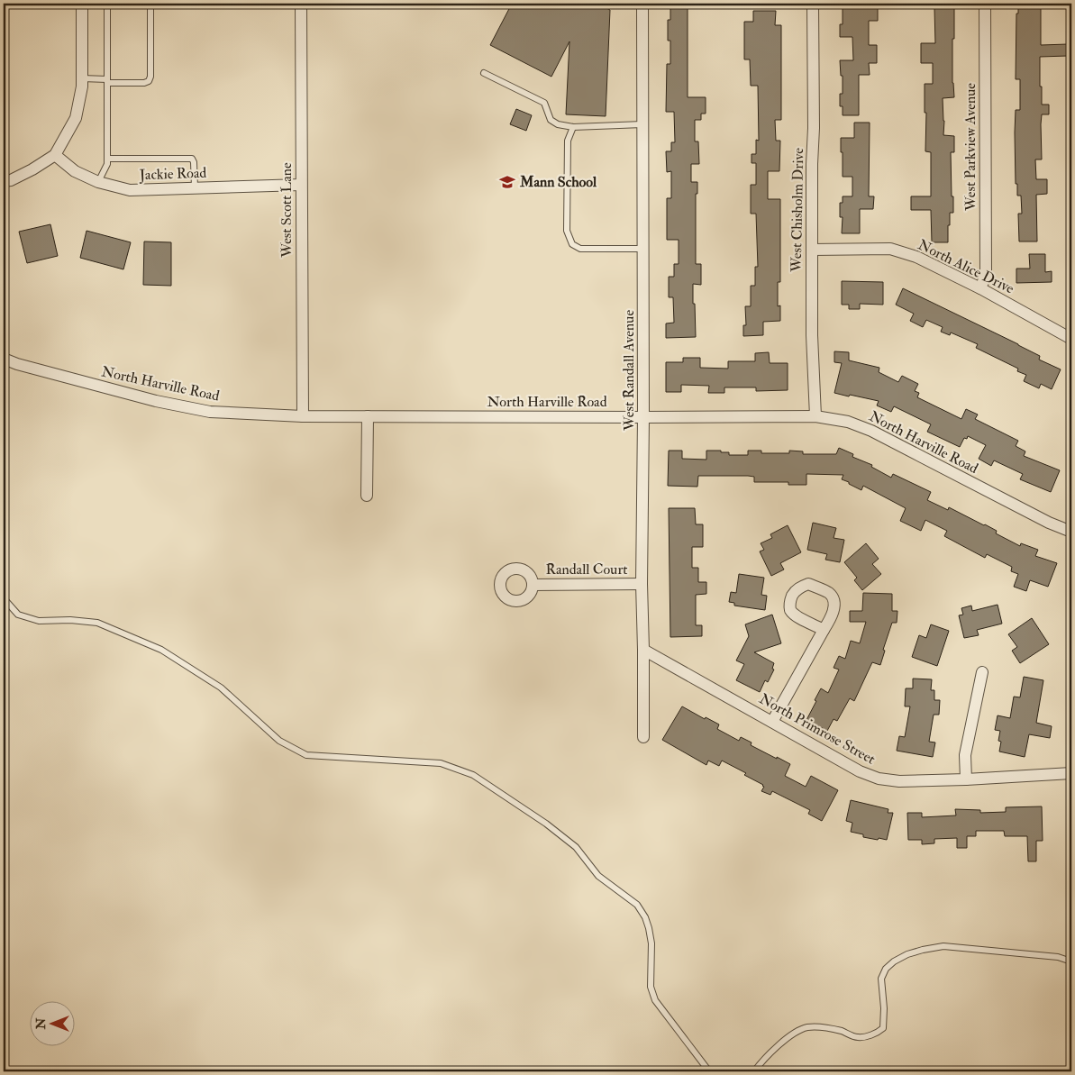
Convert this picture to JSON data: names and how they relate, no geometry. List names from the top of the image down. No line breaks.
{"streets":{"street":["West Parkview Avenue","Jackie Road","West Scott Lane","West Chisholm Drive","North Alice Drive","West Randall Avenue","North Harville Road","Randall Court","North Primrose Street"]},"crossings":[["West Parkview Avenue","North Alice Drive"],["Jackie Road","West Scott Lane"],["West Scott Lane","North Harville Road"],["West Chisholm Drive","North Alice Drive"],["West Chisholm Drive","North Harville Road"],["West Randall Avenue","North Harville Road"],["West Randall Avenue","Randall Court"],["West Randall Avenue","North Primrose Street"]],"places":{"school or university":["Mann School"]},"north":"left"}
